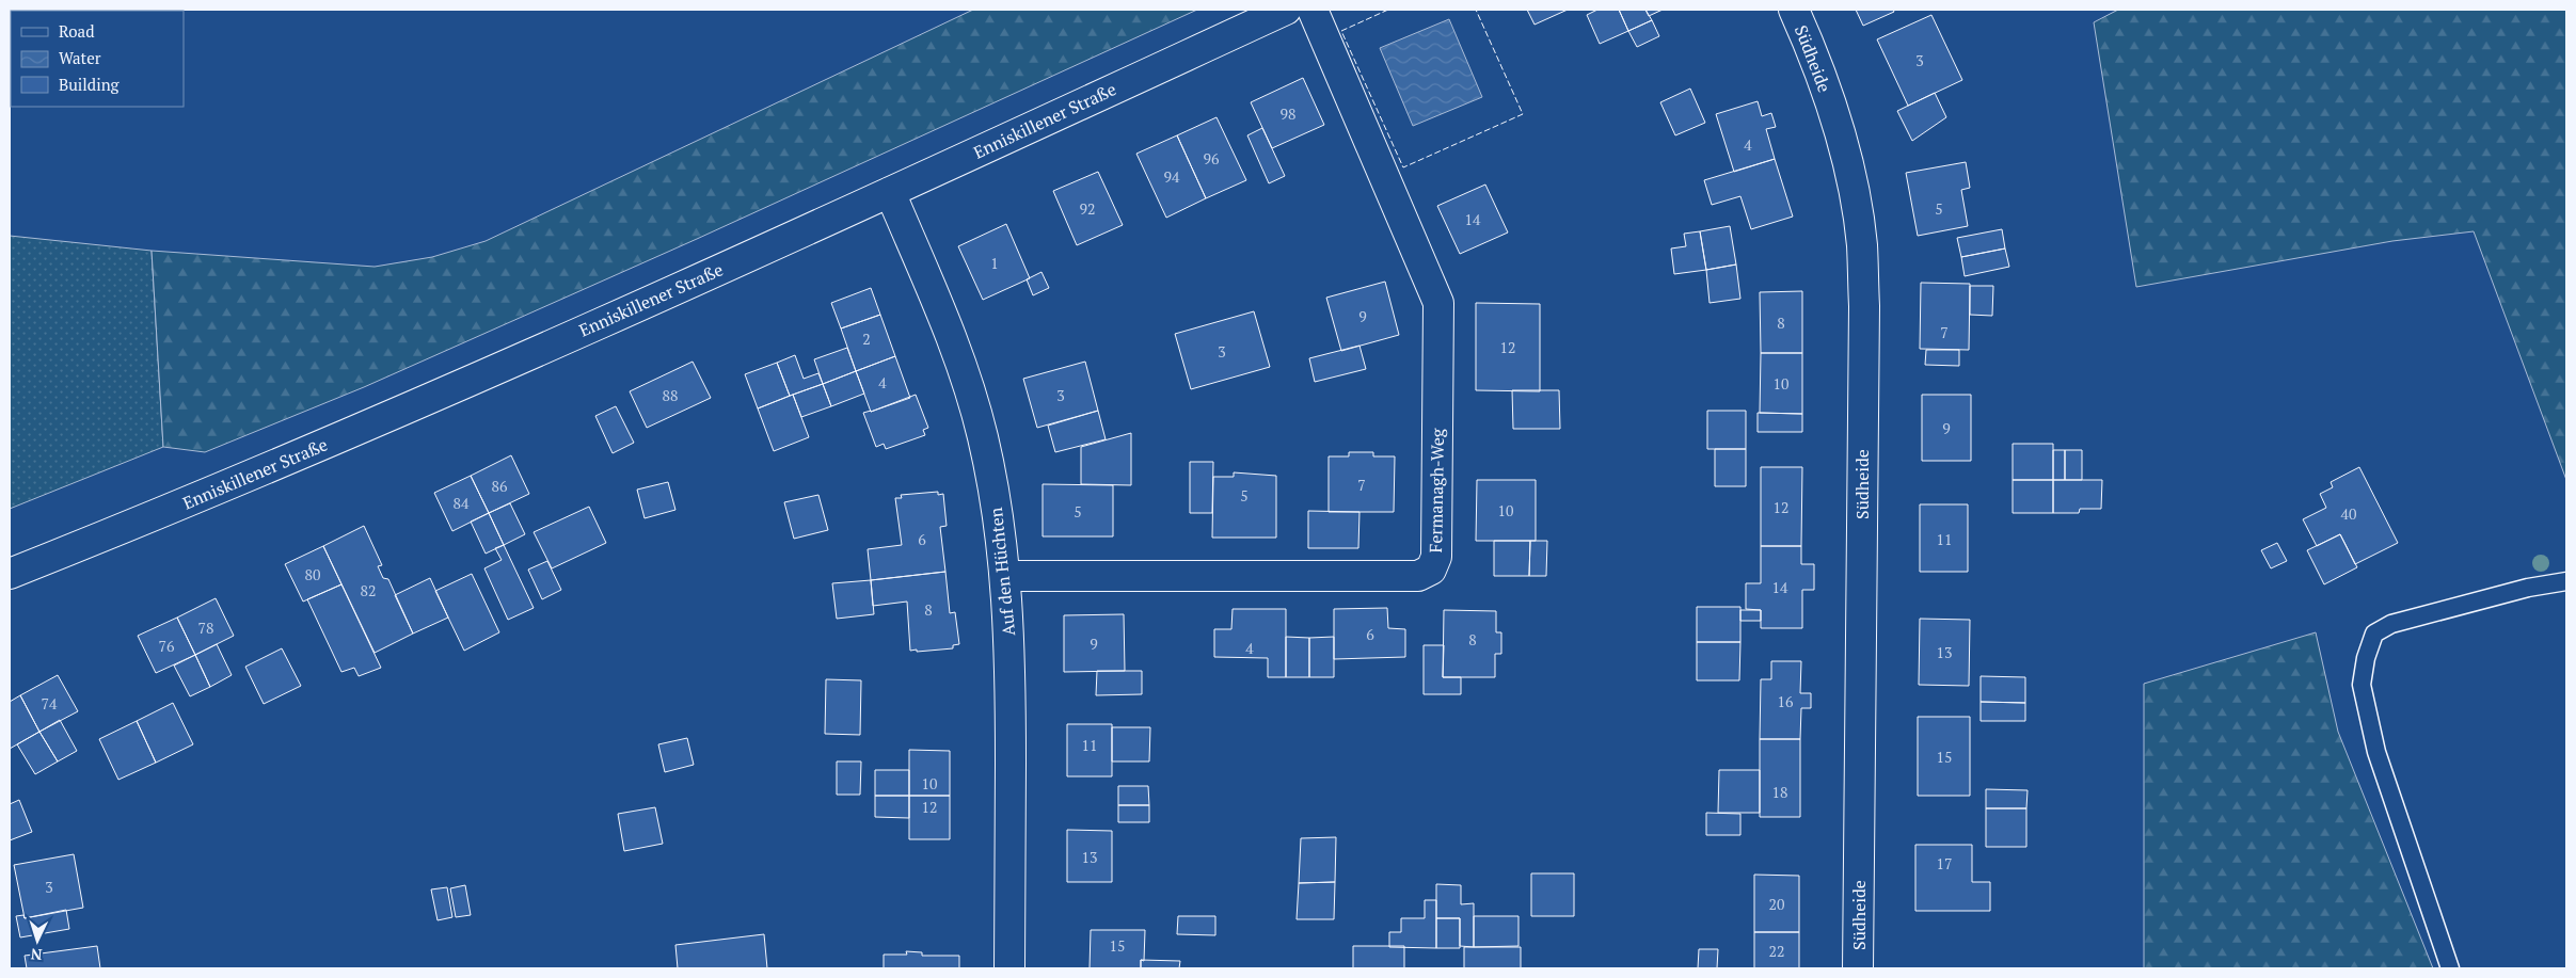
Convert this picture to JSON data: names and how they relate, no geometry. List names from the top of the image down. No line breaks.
{"streets":{"street":["Südheide","Enniskillener Straße","Fermanagh-Weg","Auf den Hüchten"]},"crossings":[["Enniskillener Straße","Auf den Hüchten"],["Fermanagh-Weg","Auf den Hüchten"]],"house_numbers":["3","98","4","96","94","92","5","14","1","9","8","7","2","12","3","4","10","88","3","9","7","86","5","84","12","10","5","40","6","11","80","14","82","8","78","6","8","9","76","4","13","16","74","11","15","10","18","12","13","17","3","20","15","22"],"legend":["Road","Water","Building"],"north":"bottom"}
